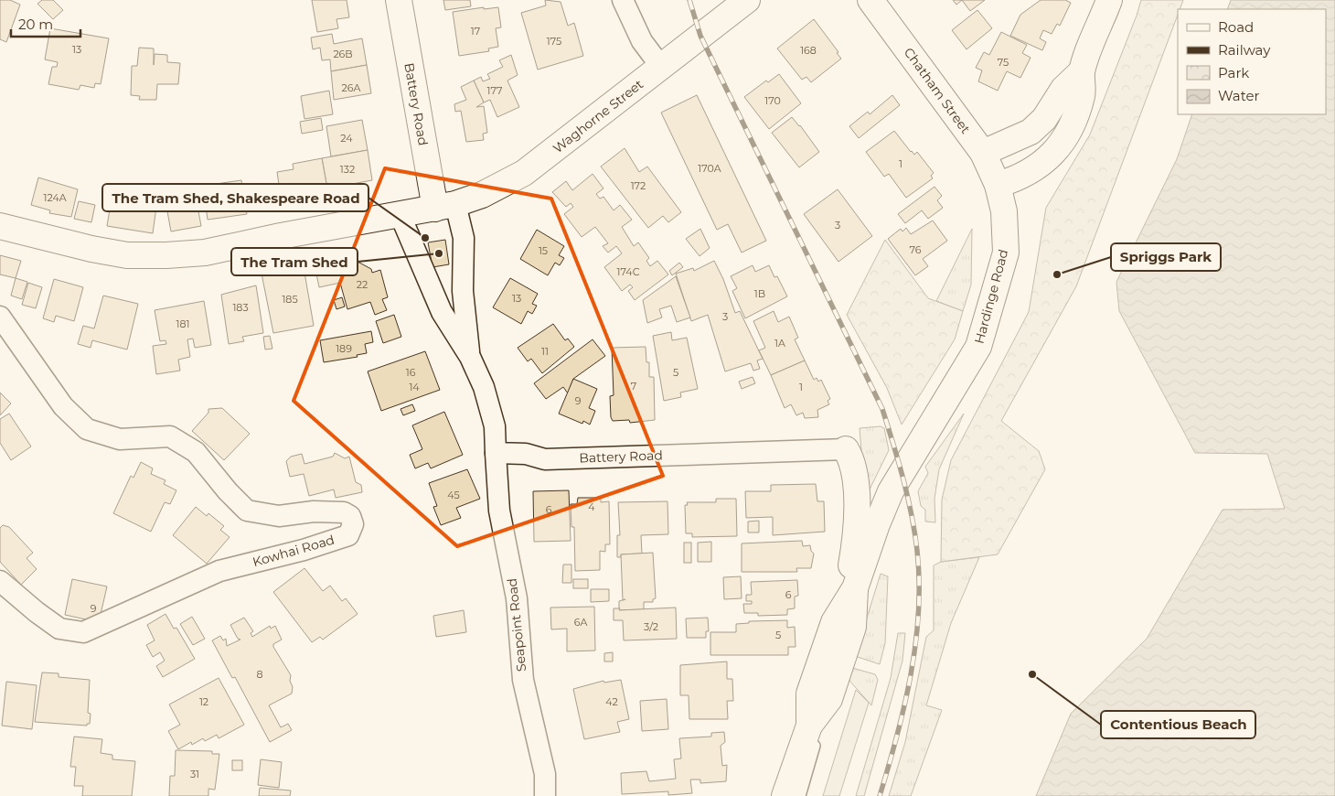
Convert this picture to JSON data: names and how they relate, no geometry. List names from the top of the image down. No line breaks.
{"streets":{"main road":["Chatham Street","Battery Road","Waghorne Street","Hardinge Road"],"street":["Kowhai Road","Seapoint Road"]},"crossings":[["Chatham Street","Hardinge Road"],["Battery Road","Waghorne Street"],["Battery Road","Seapoint Road"]],"places":["The Tram Shed, Shakespeare Road","The Tram Shed","Spriggs Park","Contentious Beach"],"house_numbers":["17","175","13","168","26B","75","26A","177","170","24","1","170A","132","172","124A","3","76","15","174C","22","1B","13","185","183","3","181","1A","189","11","16","5","7","14","1","9","45","4","6","6","9","6A","3/2","5","8","12","42","31"],"legend":["Road","Railway","Park","Water"],"scale_bar":"20 m"}
